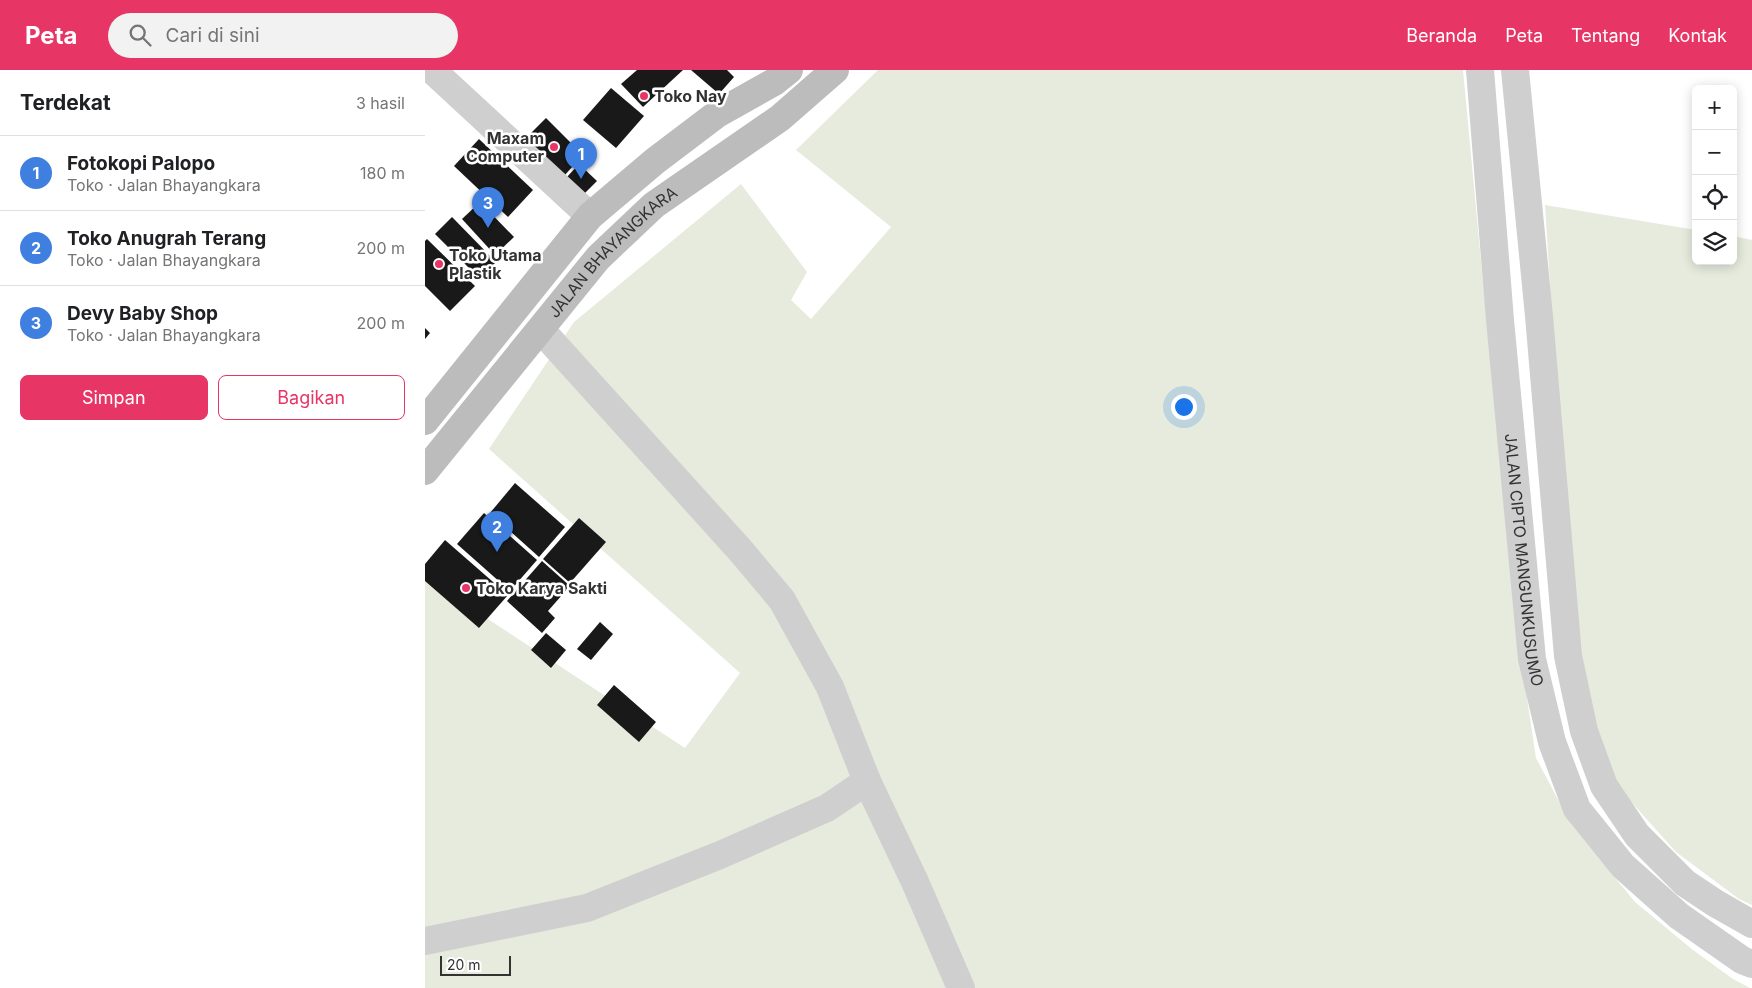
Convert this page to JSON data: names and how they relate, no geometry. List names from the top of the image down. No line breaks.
{"streets":{"main road":["JALAN BHAYANGKARA"],"street":["JALAN CIPTO MANGUNKUSUMO"]},"places":["Toko Nay","Maxam Computer","Toko Utama Plastik","Toko Karya Sakti"],"scale_bar":"20 m","page":{"header":"Peta","search":"Cari di sini","nav":["Beranda","Peta","Tentang","Kontak"],"heading":["Terdekat","3 hasil"],"map_buttons":["+","−"],"list":[{"mark":"1","name":"Fotokopi Palopo","note":"Toko · Jalan Bhayangkara","value":"180 m"},{"mark":"2","name":"Toko Anugrah Terang","note":"Toko · Jalan Bhayangkara","value":"200 m"},{"mark":"3","name":"Devy Baby Shop","note":"Toko · Jalan Bhayangkara","value":"200 m"}],"pins":["1","3","2"],"buttons":["Simpan","Bagikan"],"scale":"20 m"}}
